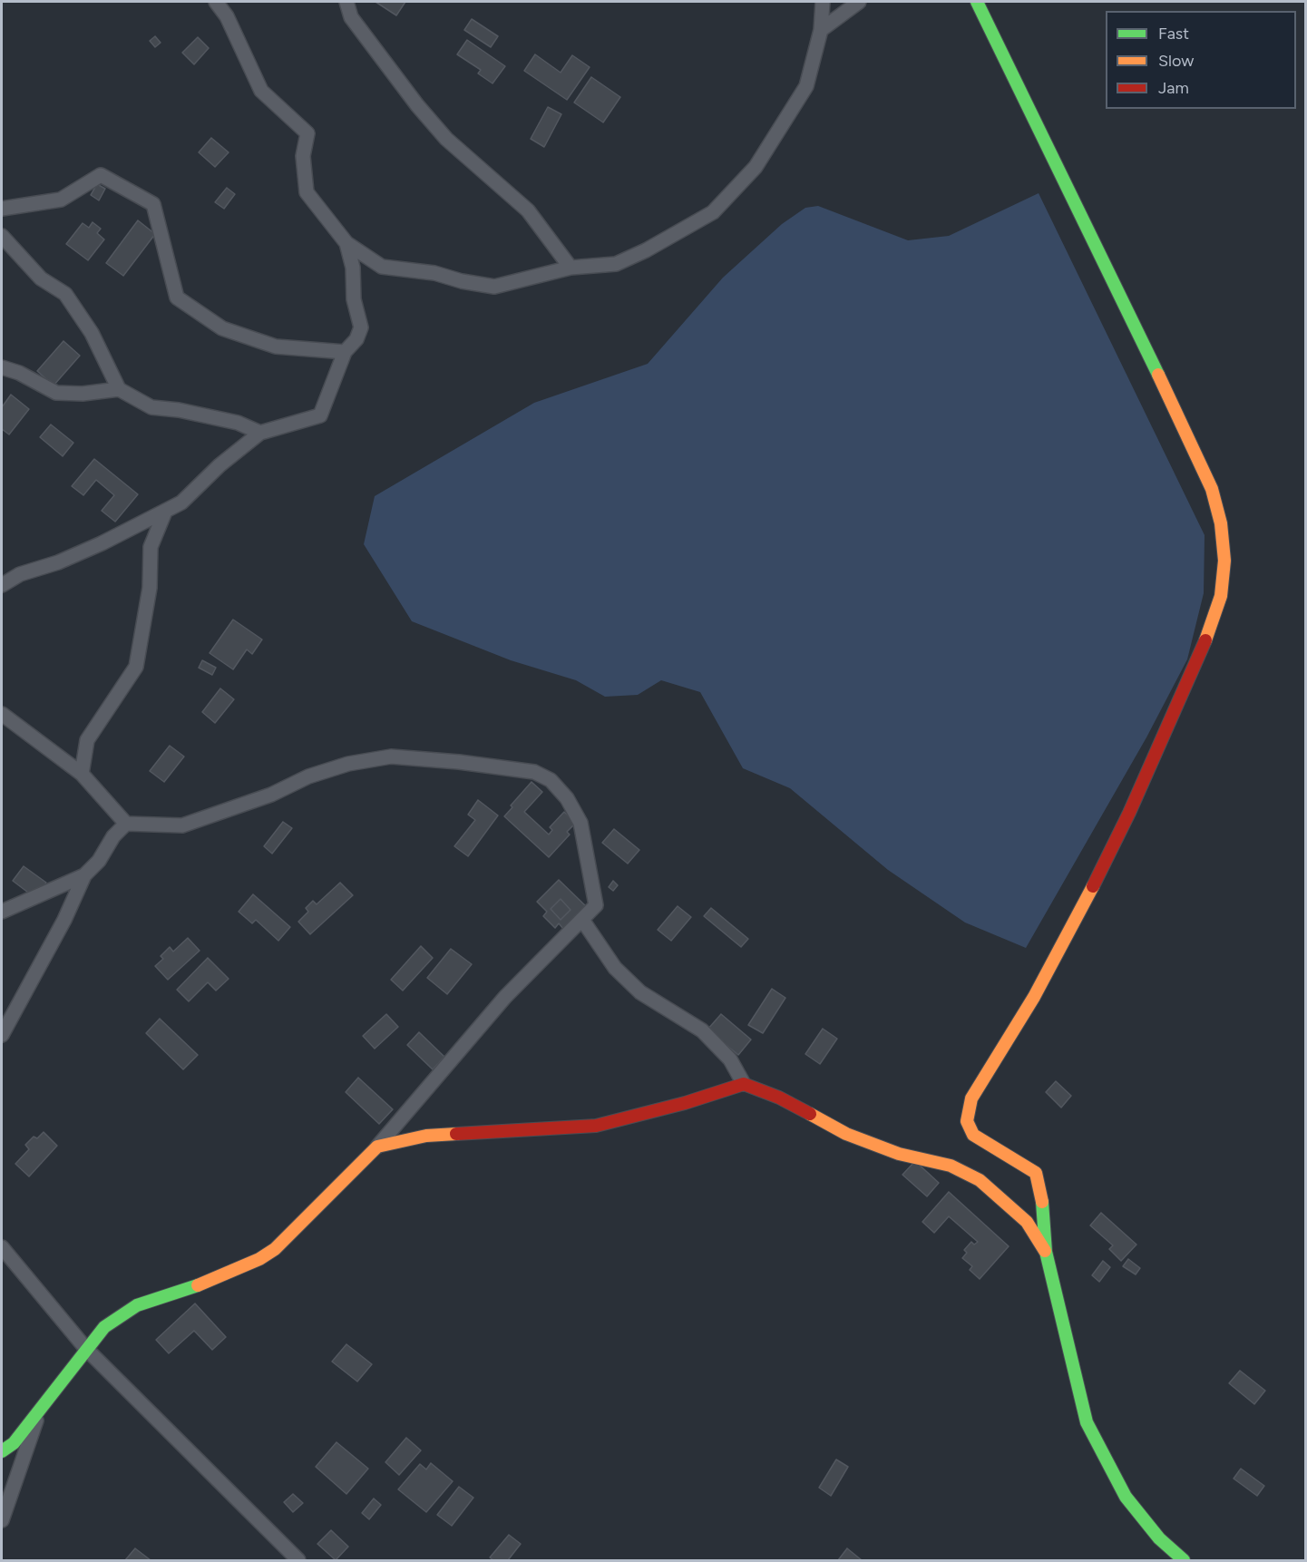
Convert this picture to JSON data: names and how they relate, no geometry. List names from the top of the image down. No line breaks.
{"legend":["Fast","Slow","Jam"]}
